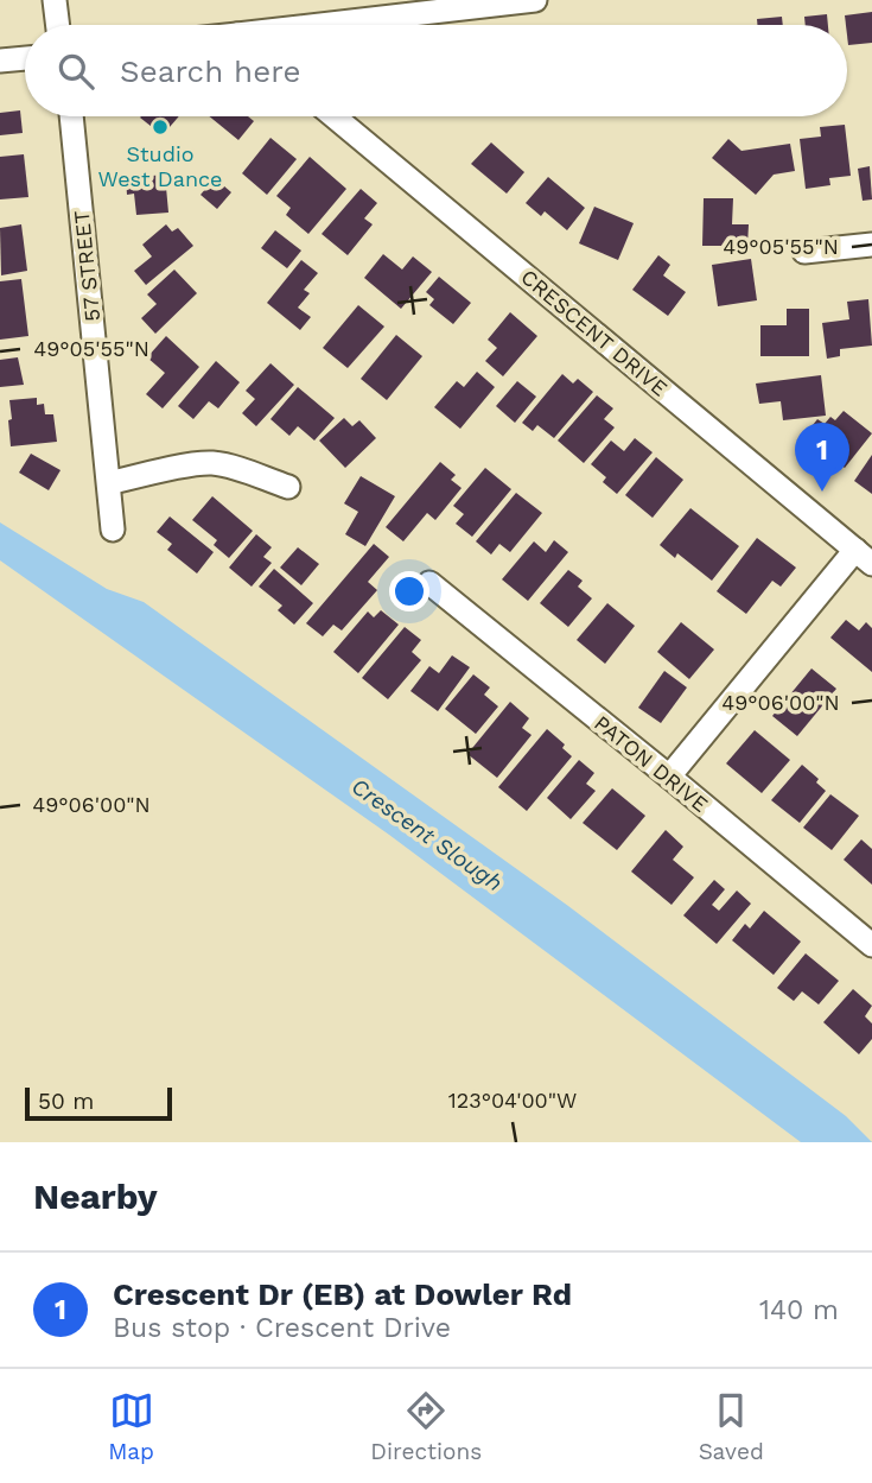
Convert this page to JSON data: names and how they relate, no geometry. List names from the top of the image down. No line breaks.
{"streets":{"street":["57 STREET","CRESCENT DRIVE","PATON DRIVE"]},"water":["Crescent Slough"],"places":["Studio West Dance"],"scale_bar":"50 m","page":{"search":"Search here","pins":"1","scale":"50 m","heading":"Nearby","list":[{"mark":"1","name":"Crescent Dr (EB) at Dowler Rd","note":"Bus stop · Crescent Drive","value":"140 m"}],"nav":["Map","Directions","Saved"]},"coordinates":["49°05'55\"N","49°06'00\"N","123°04'00\"W"]}
